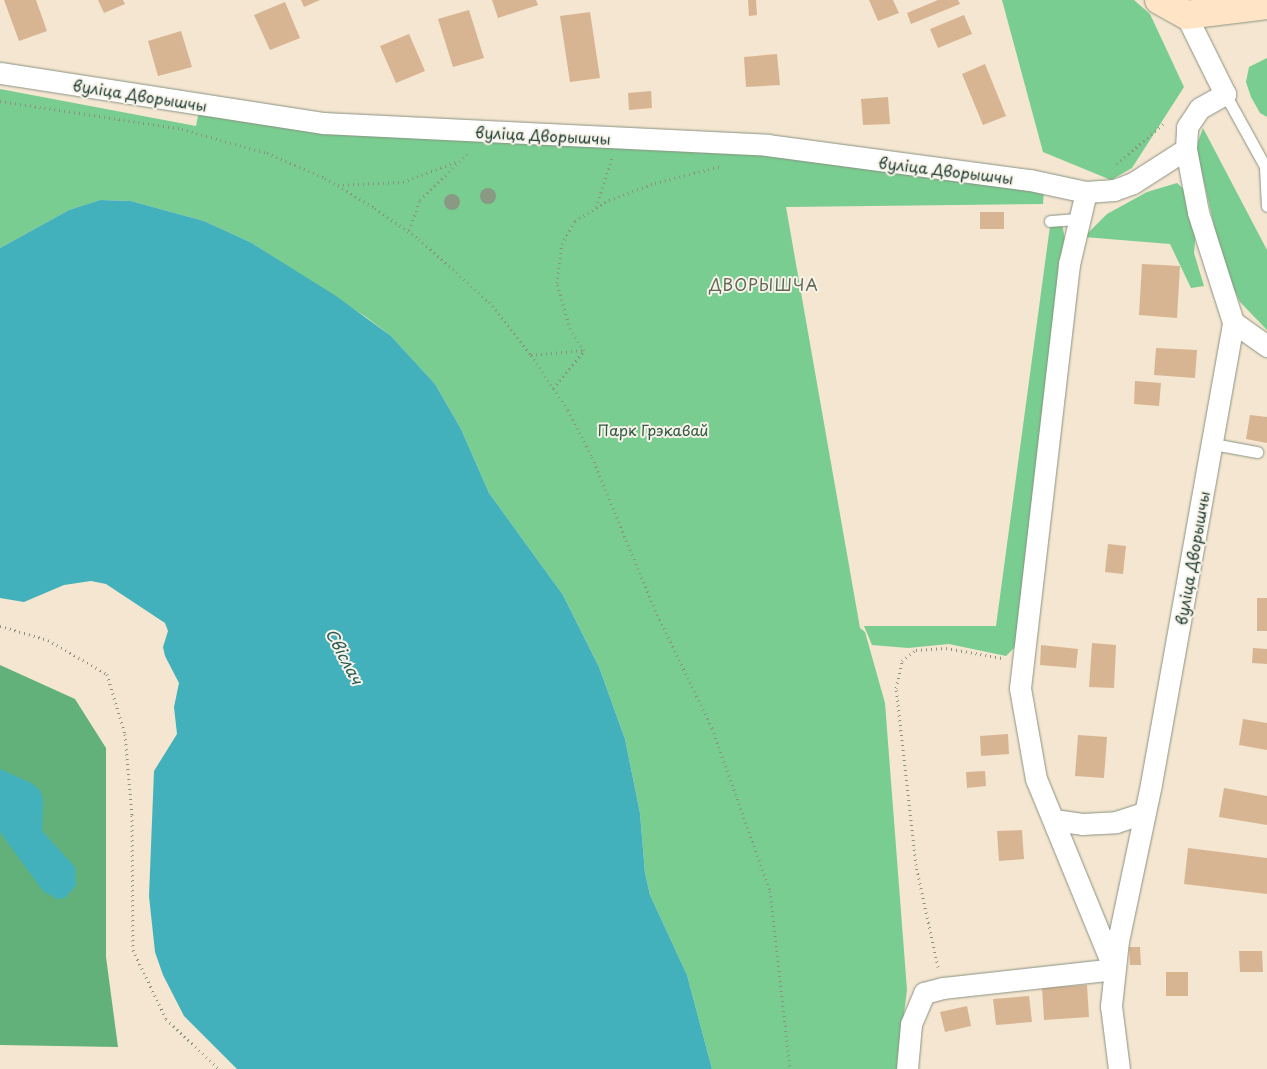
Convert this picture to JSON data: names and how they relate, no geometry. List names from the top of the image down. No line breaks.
{"streets":{"street":["вуліца Дворышчы"]},"districts":["ДВОРЫШЧА"],"water":["Свіслач"],"parks":["Парк Грэкавай"]}
